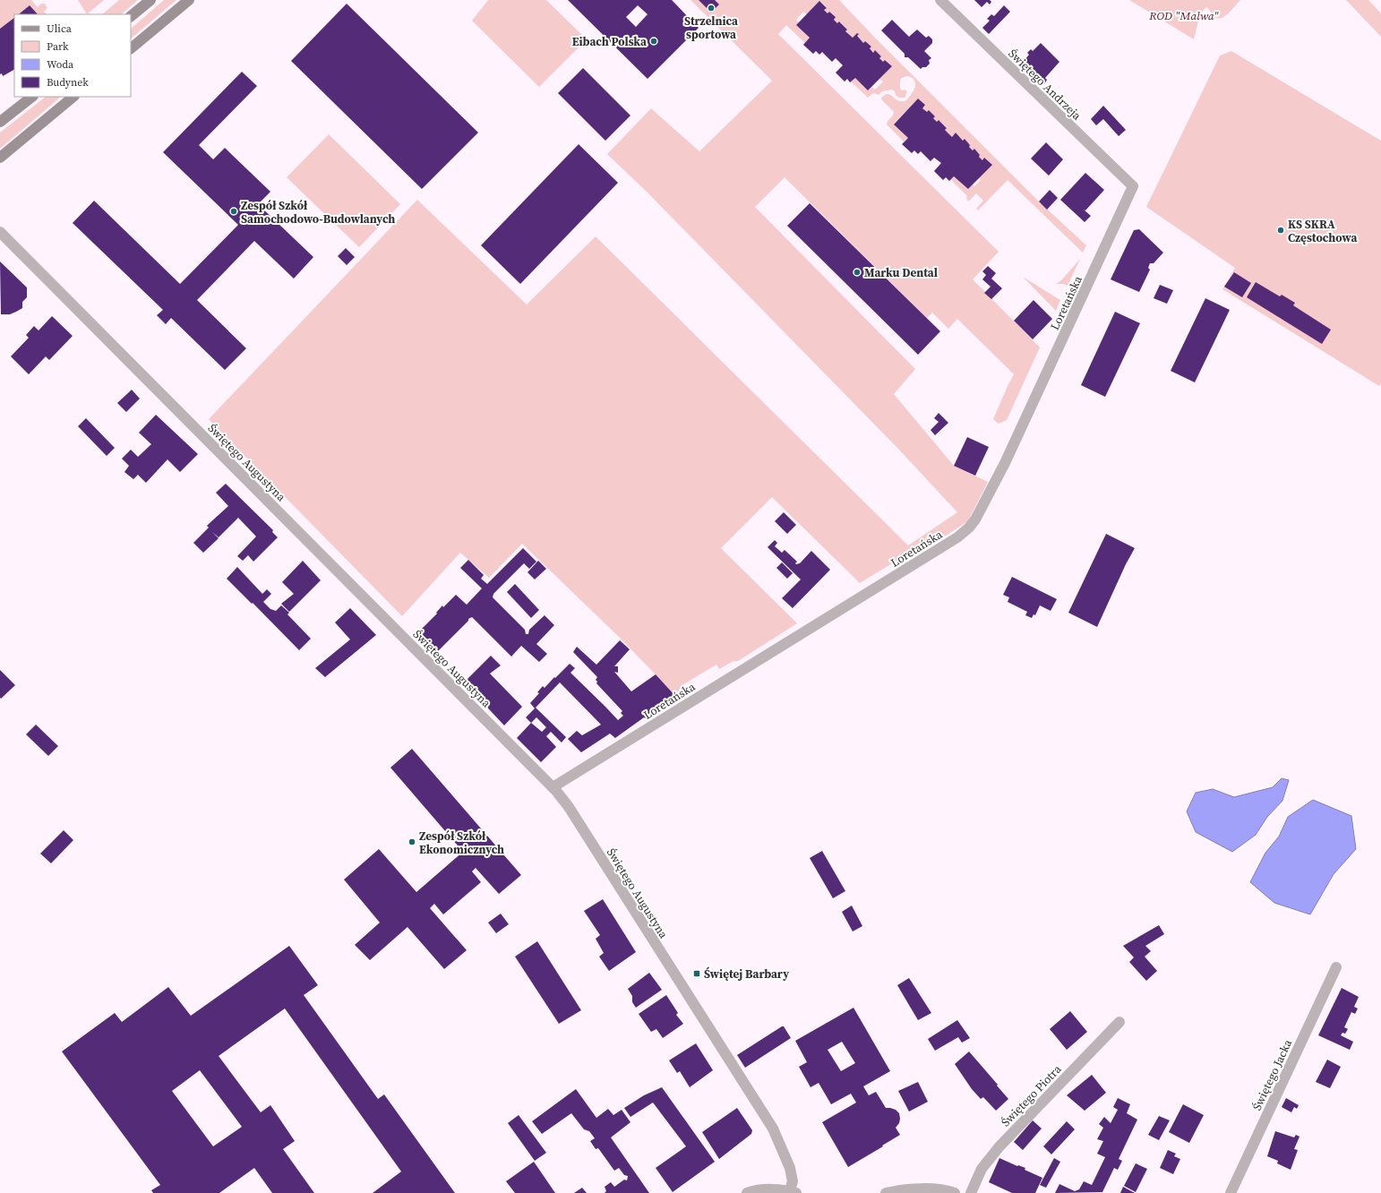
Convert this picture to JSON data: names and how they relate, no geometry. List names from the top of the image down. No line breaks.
{"streets":{"street":["Świętego Andrzeja","Loretańska","Świętego Augustyna","Świętego Jacka","Świętego Piotra"]},"crossings":[["Świętego Andrzeja","Loretańska"],["Loretańska","Świętego Augustyna"]],"parks":["ROD \"Malwa\""],"places":{"other":["Strzelnica sportowa","Eibach Polska","Zespół Szkół Samochodowo-Budowlanych","KS SKRA Częstochowa","Marku Dental","Zespół Szkół Ekonomicznych"],"transit":["Świętej Barbary"]},"legend":["Ulica","Park","Woda","Budynek"]}
